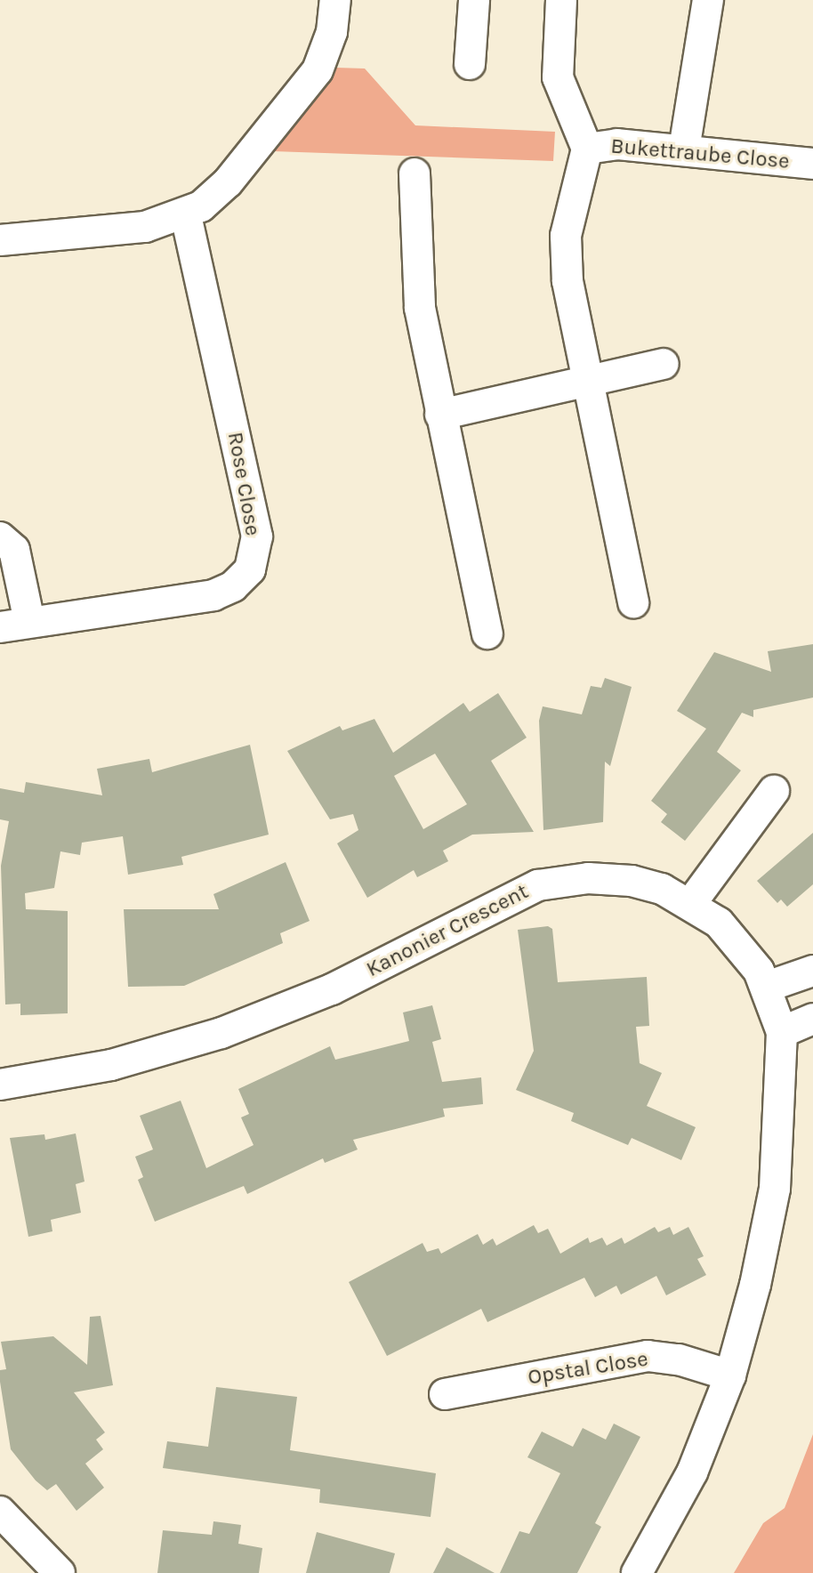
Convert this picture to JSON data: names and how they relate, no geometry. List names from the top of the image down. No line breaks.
{"streets":{"street":["Bukettraube Close","Rose Close","Kanonier Crescent","Opstal Close"]},"crossings":[["Kanonier Crescent","Opstal Close"]]}
